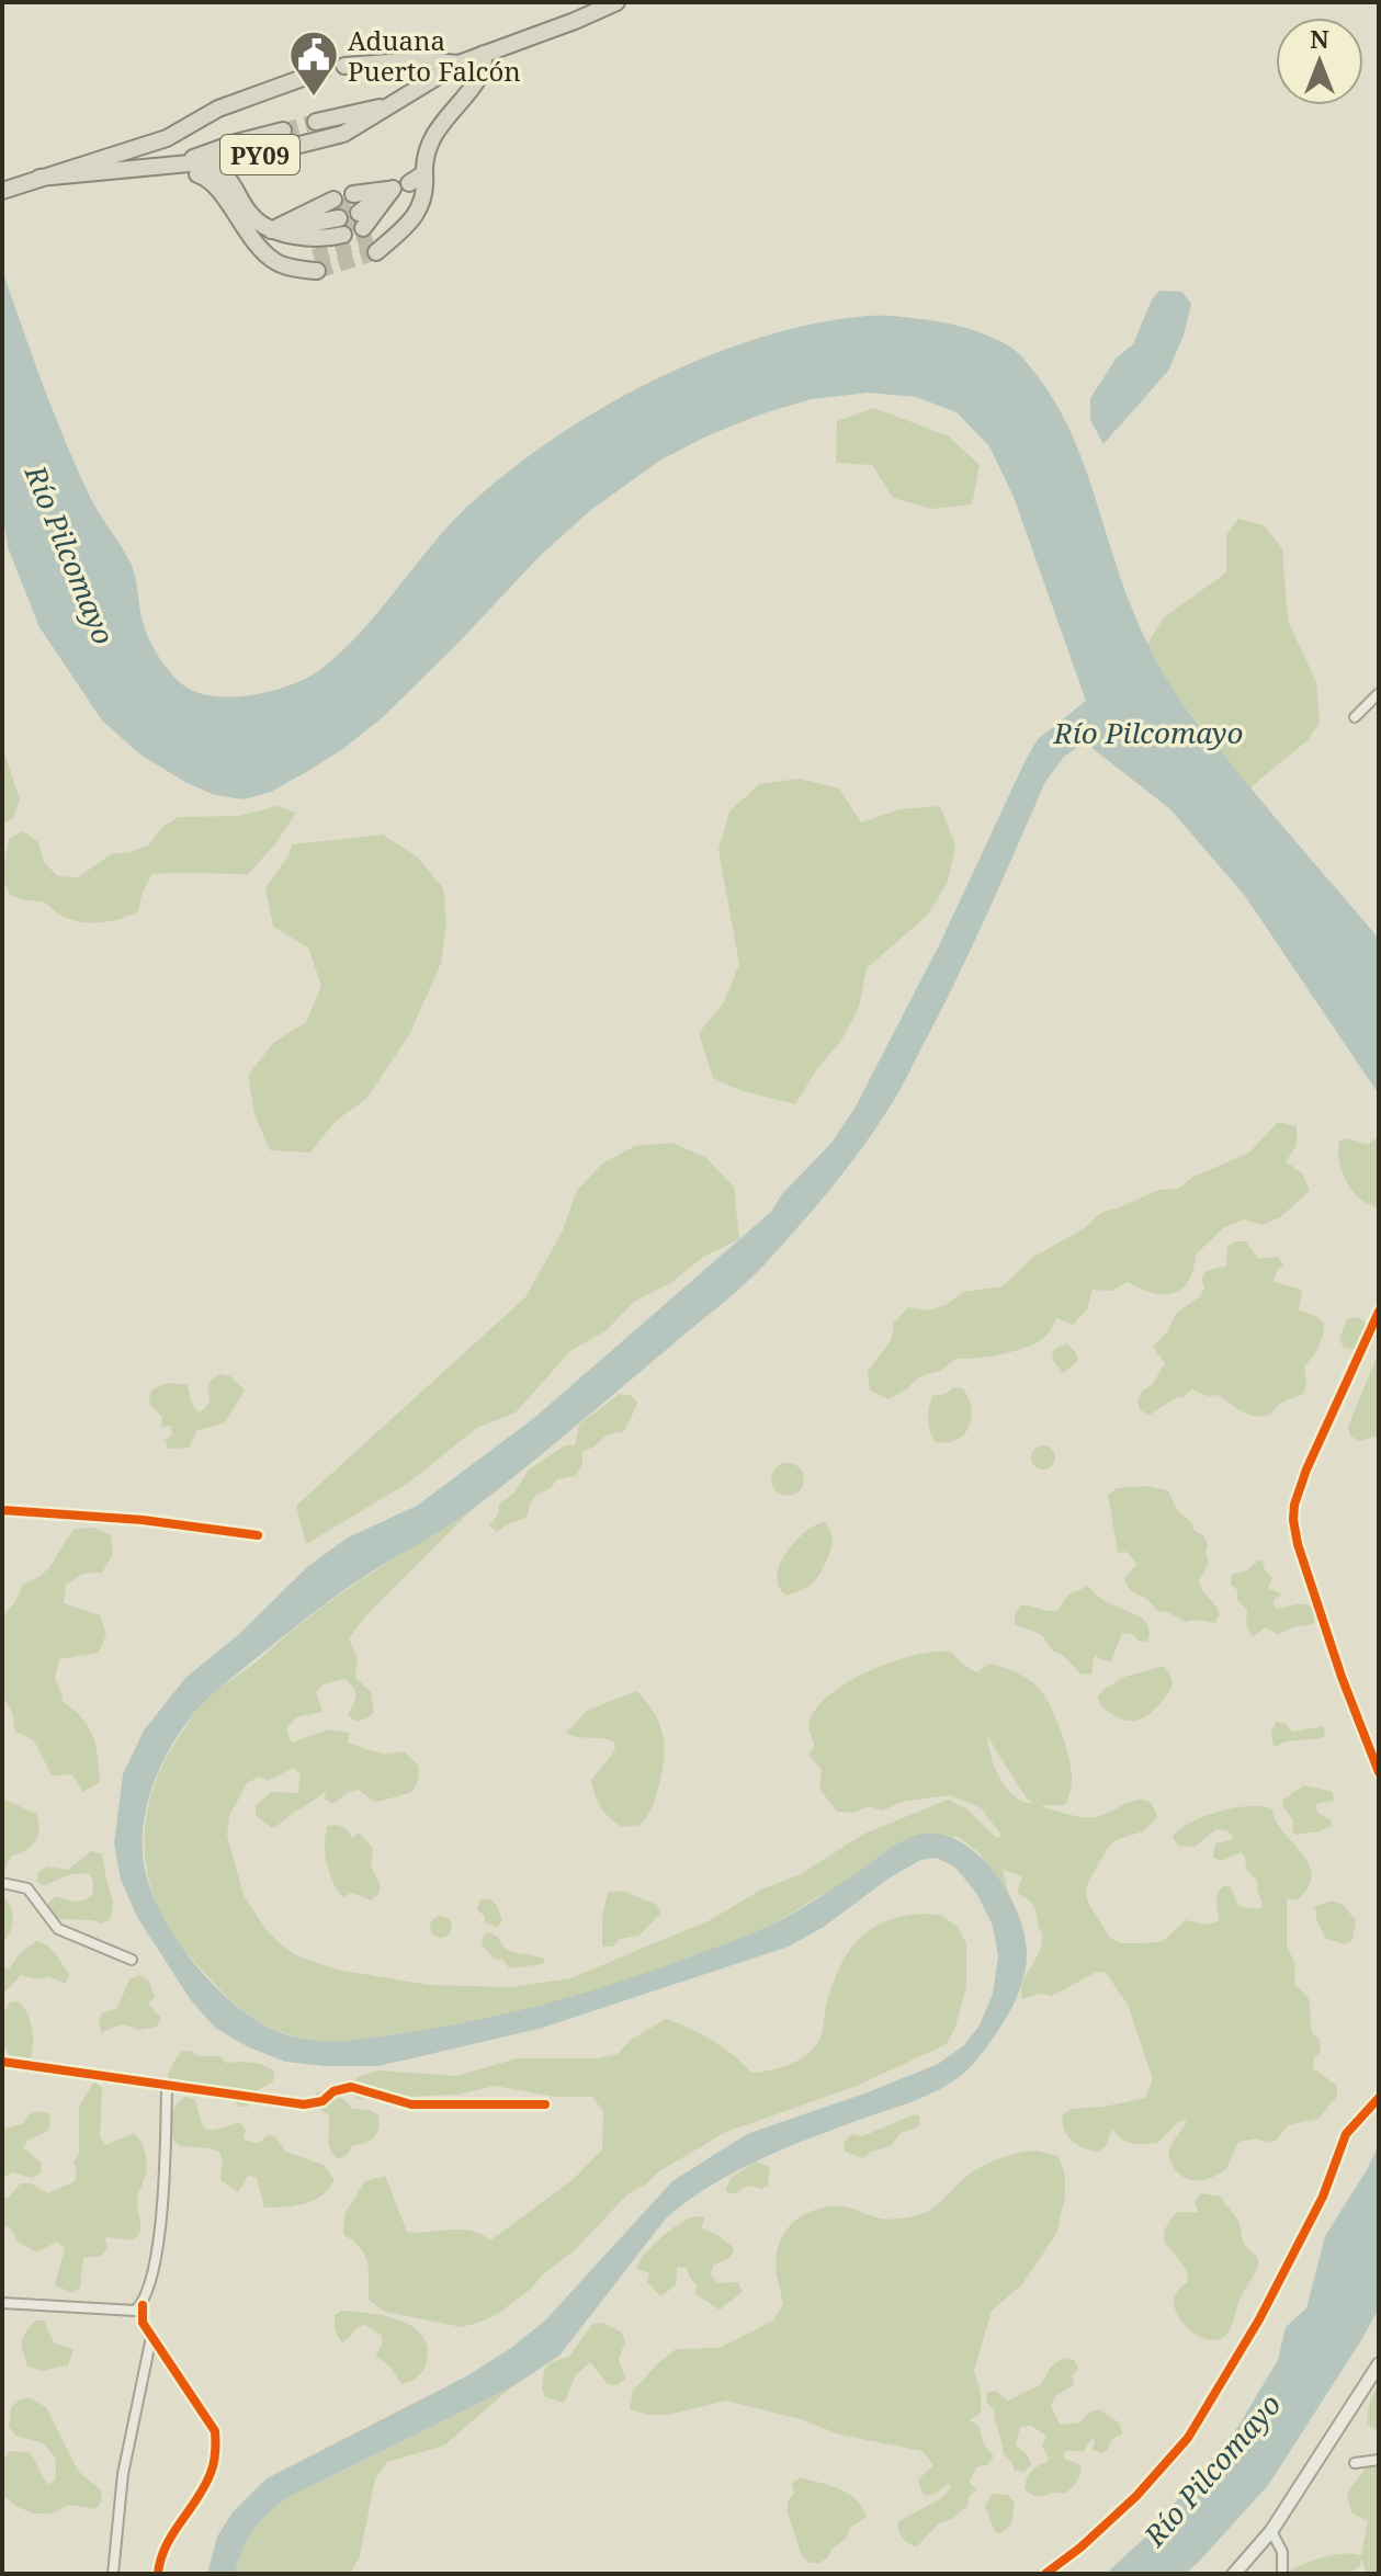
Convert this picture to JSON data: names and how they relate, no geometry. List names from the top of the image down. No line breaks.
{"streets":{"highway":["PY09"]},"water":["Río Pilcomayo"],"places":{"public building":["Aduana Puerto Falcón"]},"north":"top"}
